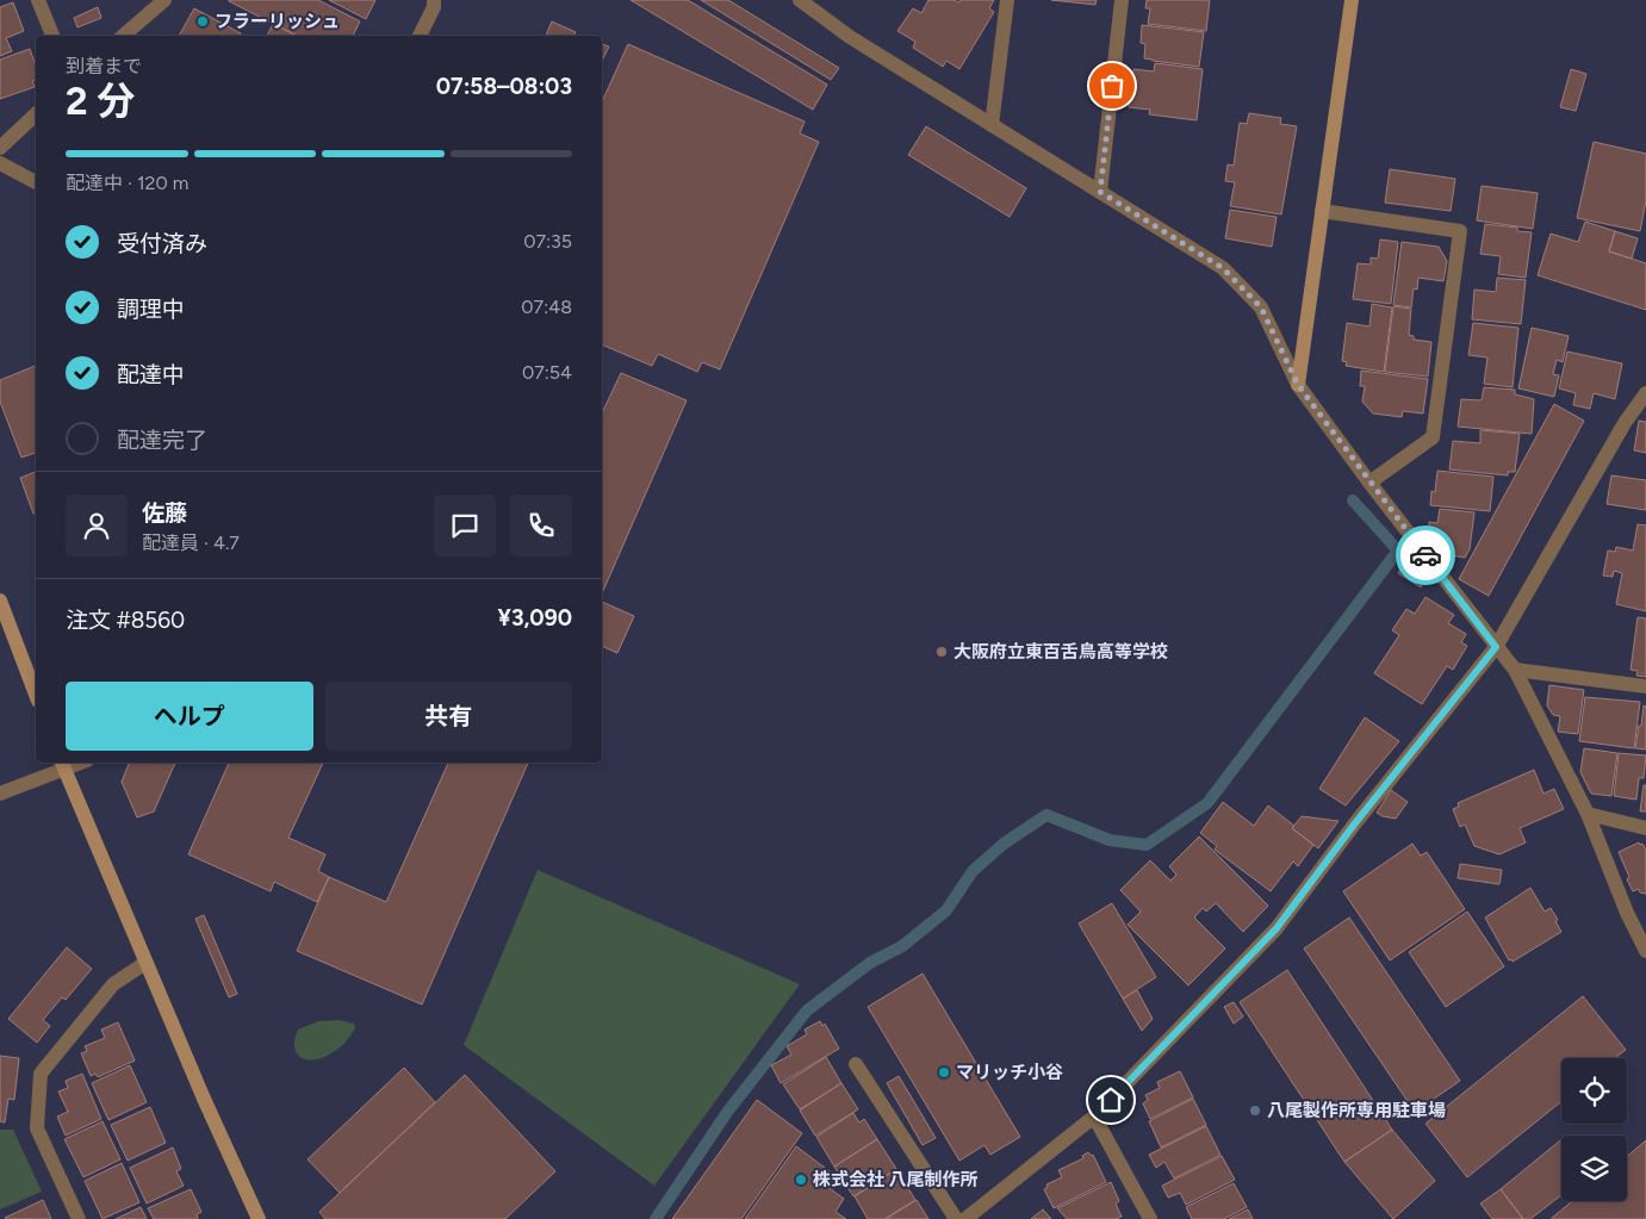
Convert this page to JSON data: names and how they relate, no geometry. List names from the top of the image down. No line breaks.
{"places":["フラーリッシュ","大阪府立東百舌鳥高等学校","マリッチ小谷","八尾製作所専用駐車場","株式会社 八尾制作所"],"page":{"heading":["2 分","到着まで","07:58–08:03"],"panel":["佐藤","配達員 · 4.7","注文 #8560","¥3,090"],"bar":"配達中 · 120 m","list":[["受付済み","07:35"],["調理中","07:48"],["配達中","07:54"],"配達完了"],"buttons":["ヘルプ","共有"]}}
